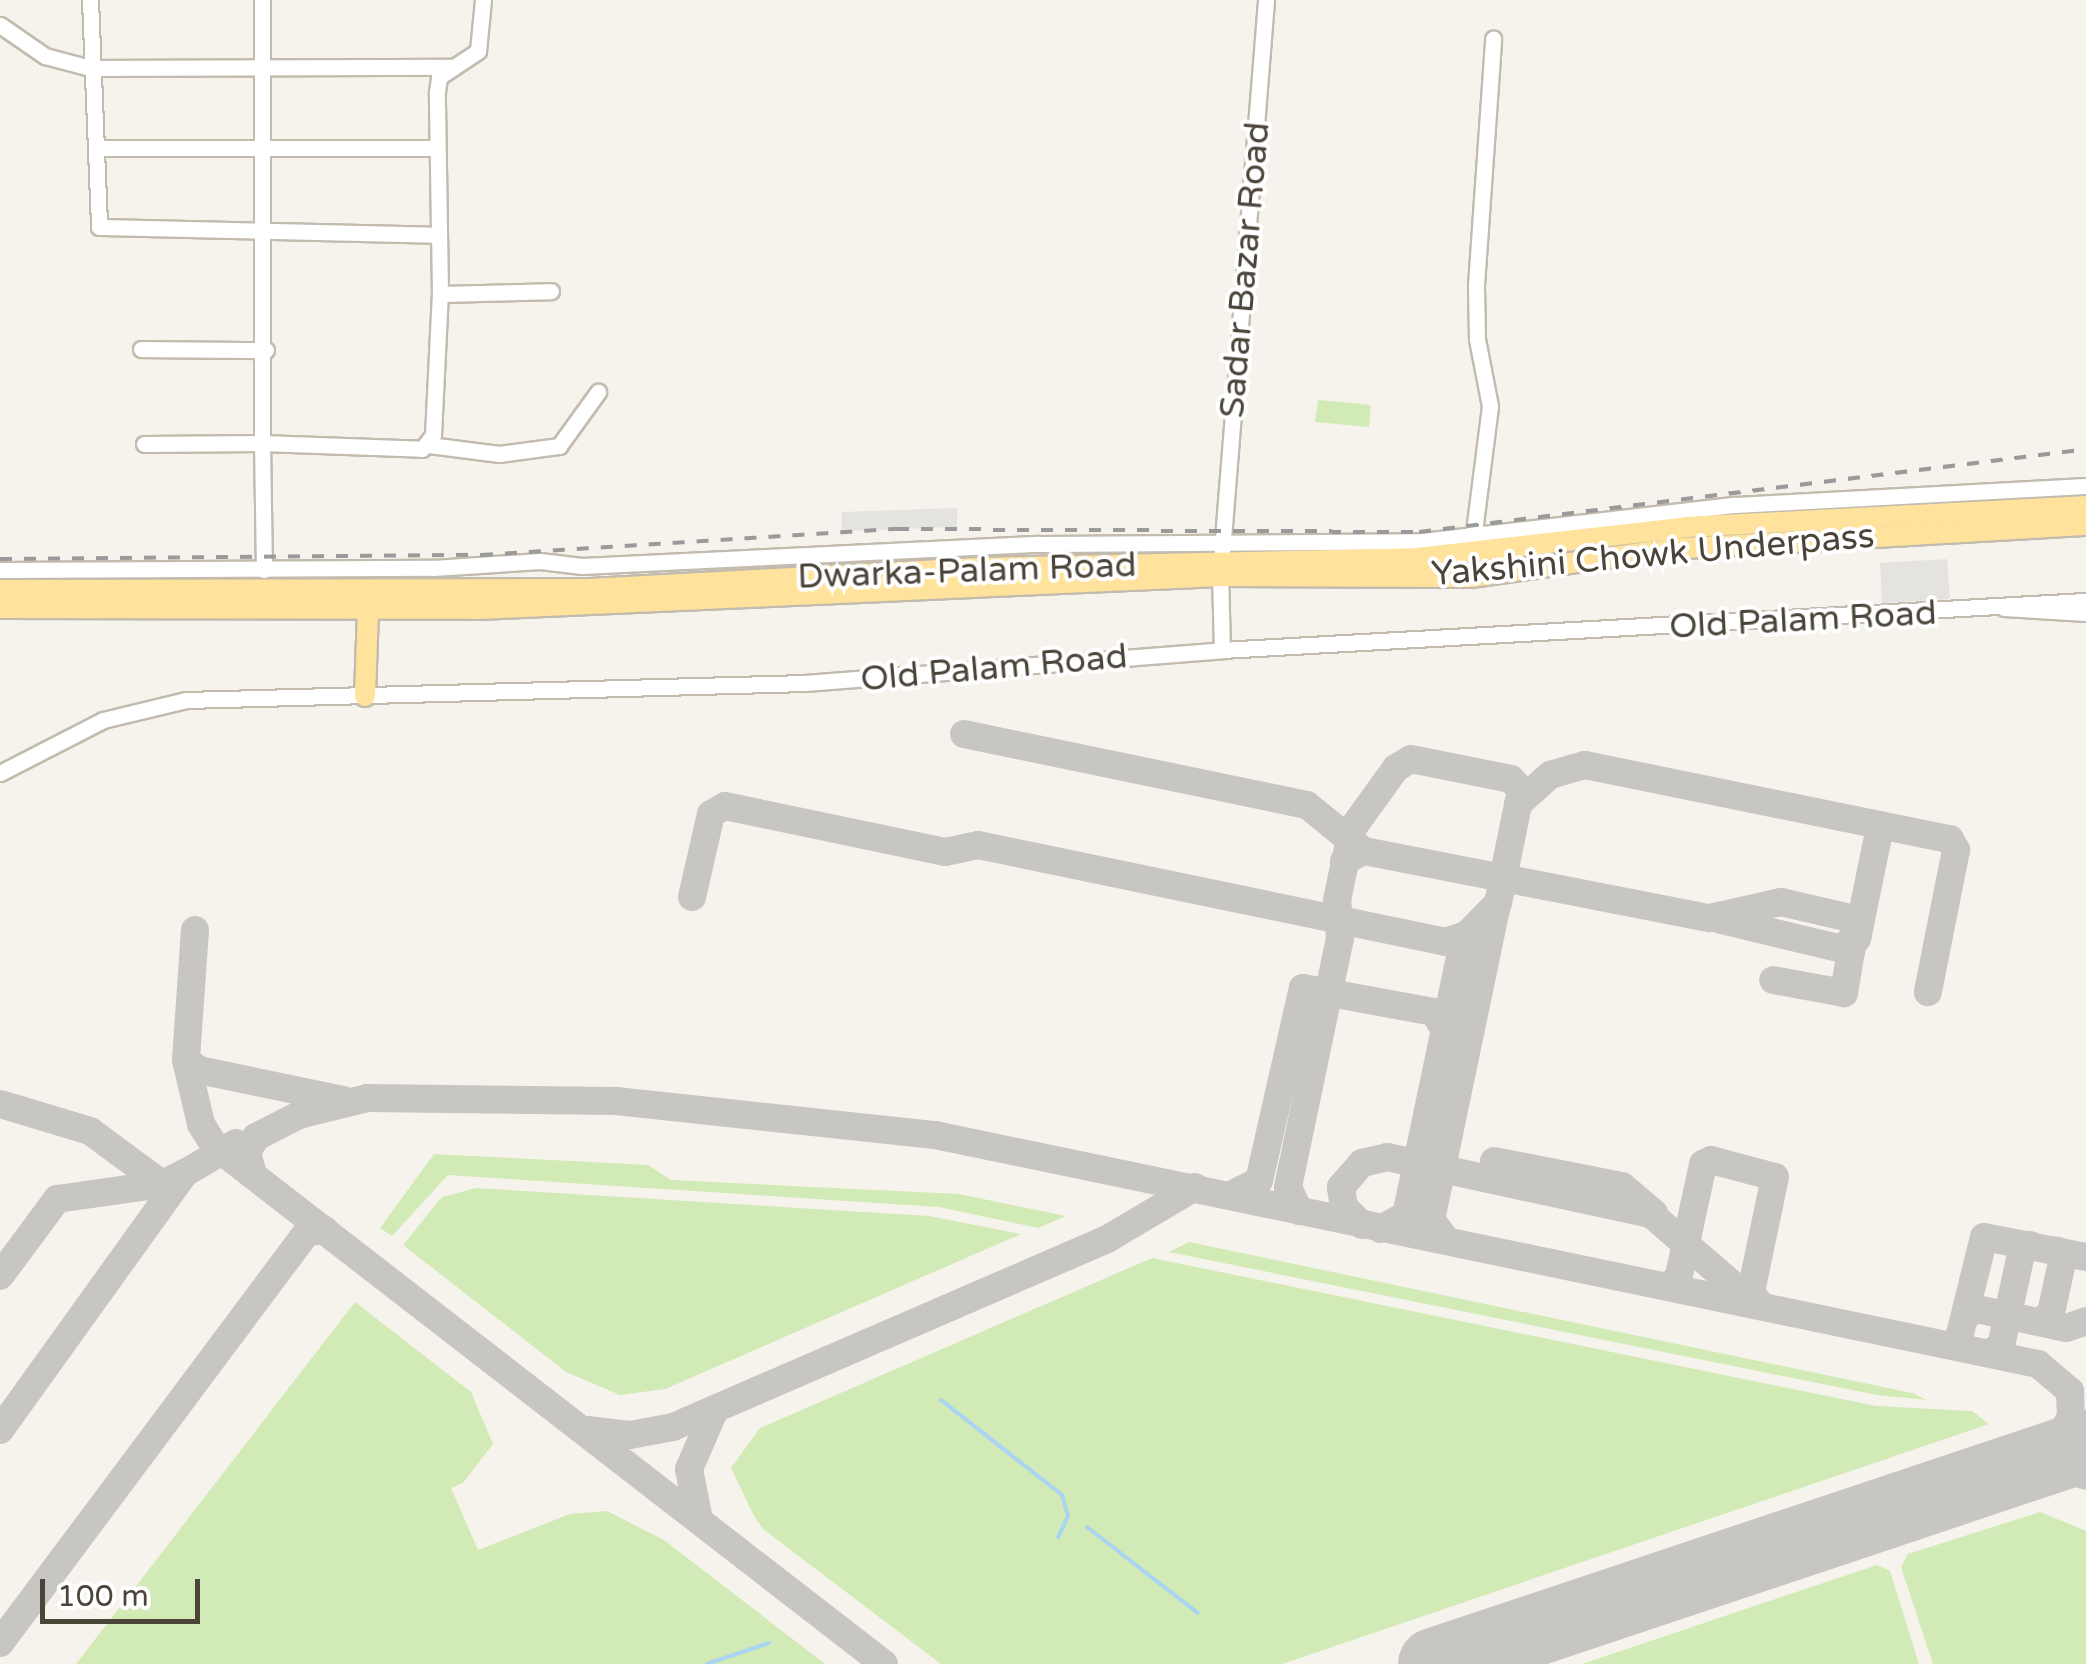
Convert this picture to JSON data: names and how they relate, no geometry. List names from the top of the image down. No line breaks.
{"streets":{"main road":["Yakshini Chowk Underpass","Dwarka-Palam Road"],"street":["Sadar Bazar Road","Old Palam Road"]},"crossings":[["Sadar Bazar Road","Yakshini Chowk Underpass"],["Sadar Bazar Road","Dwarka-Palam Road"],["Sadar Bazar Road","Old Palam Road"],["Yakshini Chowk Underpass","Dwarka-Palam Road"]],"scale_bar":"100 m"}
